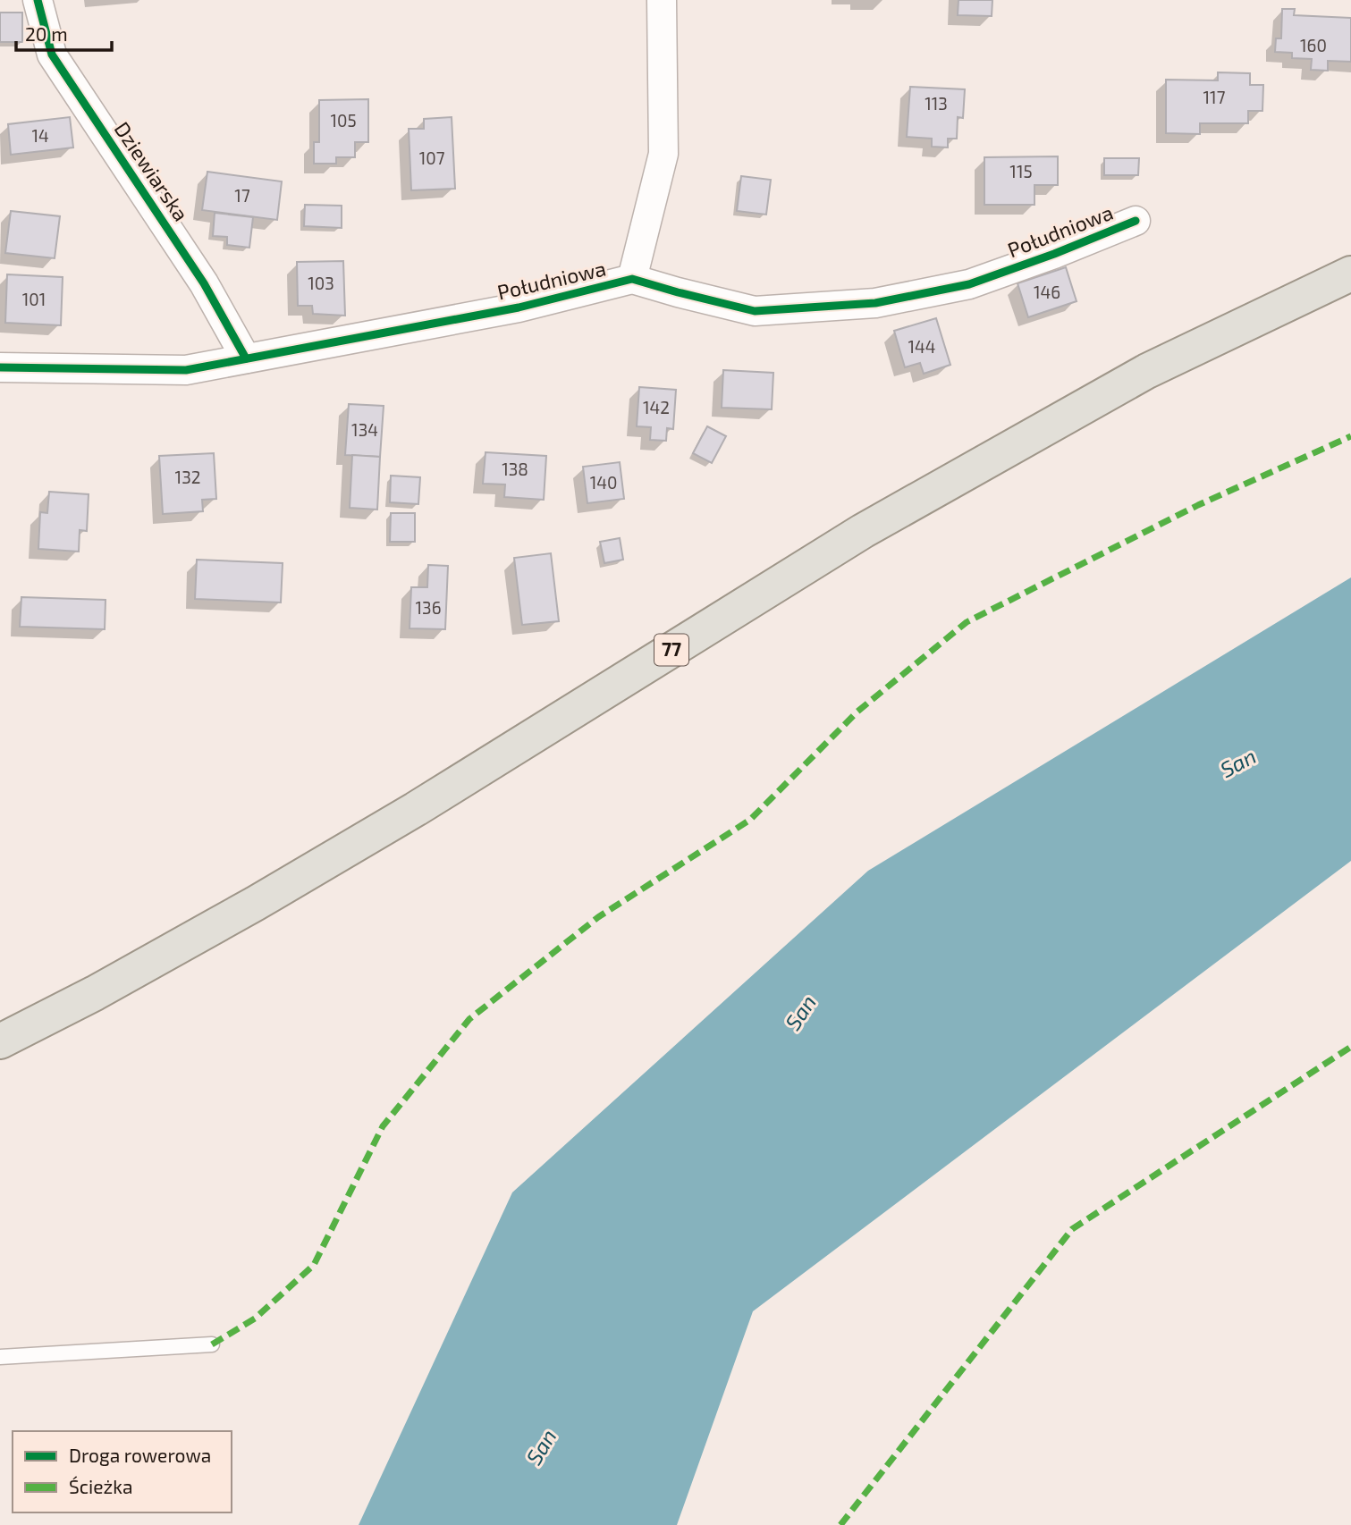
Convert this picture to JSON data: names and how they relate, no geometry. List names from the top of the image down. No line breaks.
{"streets":{"main road":["77"],"street":["Dziewiarska","Południowa"]},"crossings":[["Dziewiarska","Południowa"]],"water":["San"],"house_numbers":["160","117","113","105","14","107","115","17","103","146","101","144","142","134","138","132","140","136"],"legend":["Droga rowerowa","Ścieżka"],"scale_bar":"20 m"}
